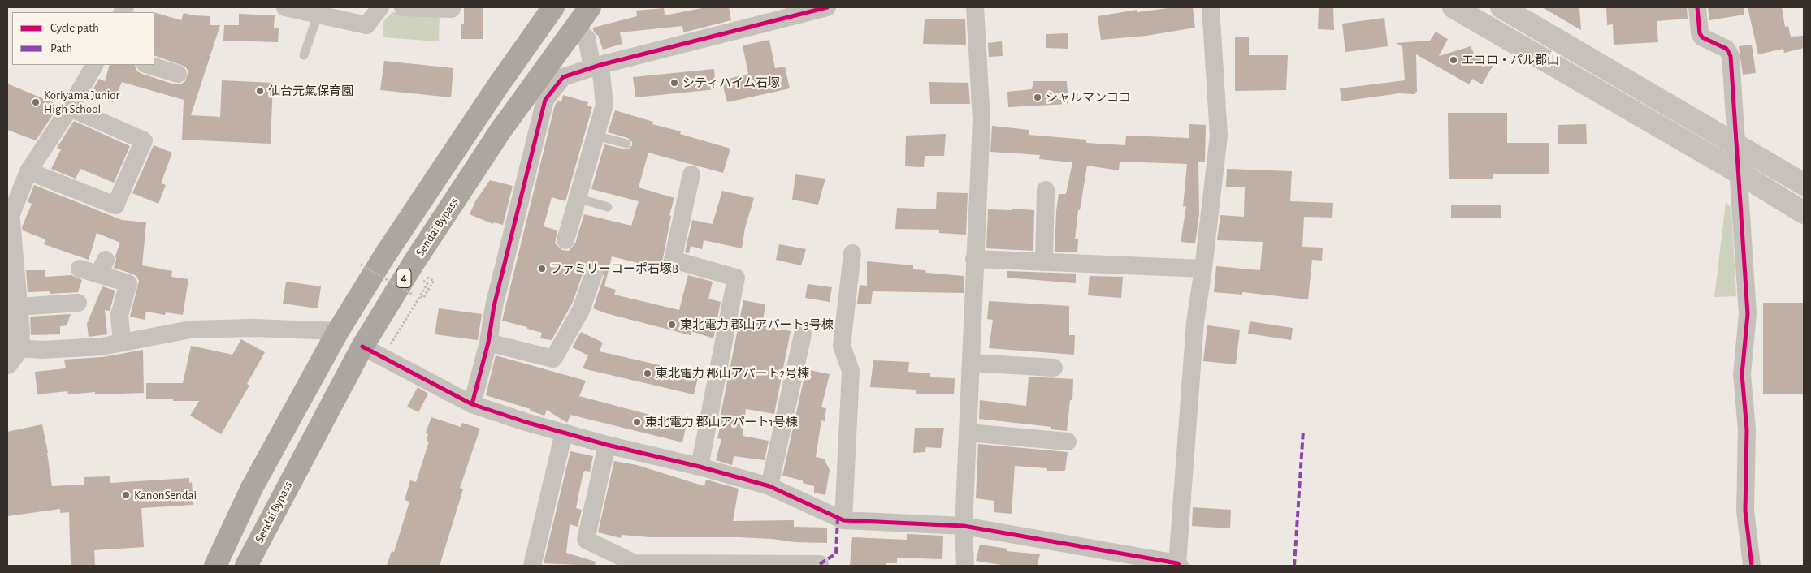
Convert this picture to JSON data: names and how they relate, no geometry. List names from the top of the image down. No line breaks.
{"streets":{"highway":["Sendai Bypass","4"]},"places":["エコロ・パル郡山","シティハイム石塚","仙台元氣保育園","シャルマンココ","Koriyama Junior High School","ファミリーコーポ石塚B","東北電力 郡山アパート3号棟","東北電力 郡山アパート2号棟","東北電力 郡山アパート1号棟","KanonSendai"],"legend":["Cycle path","Path"]}
